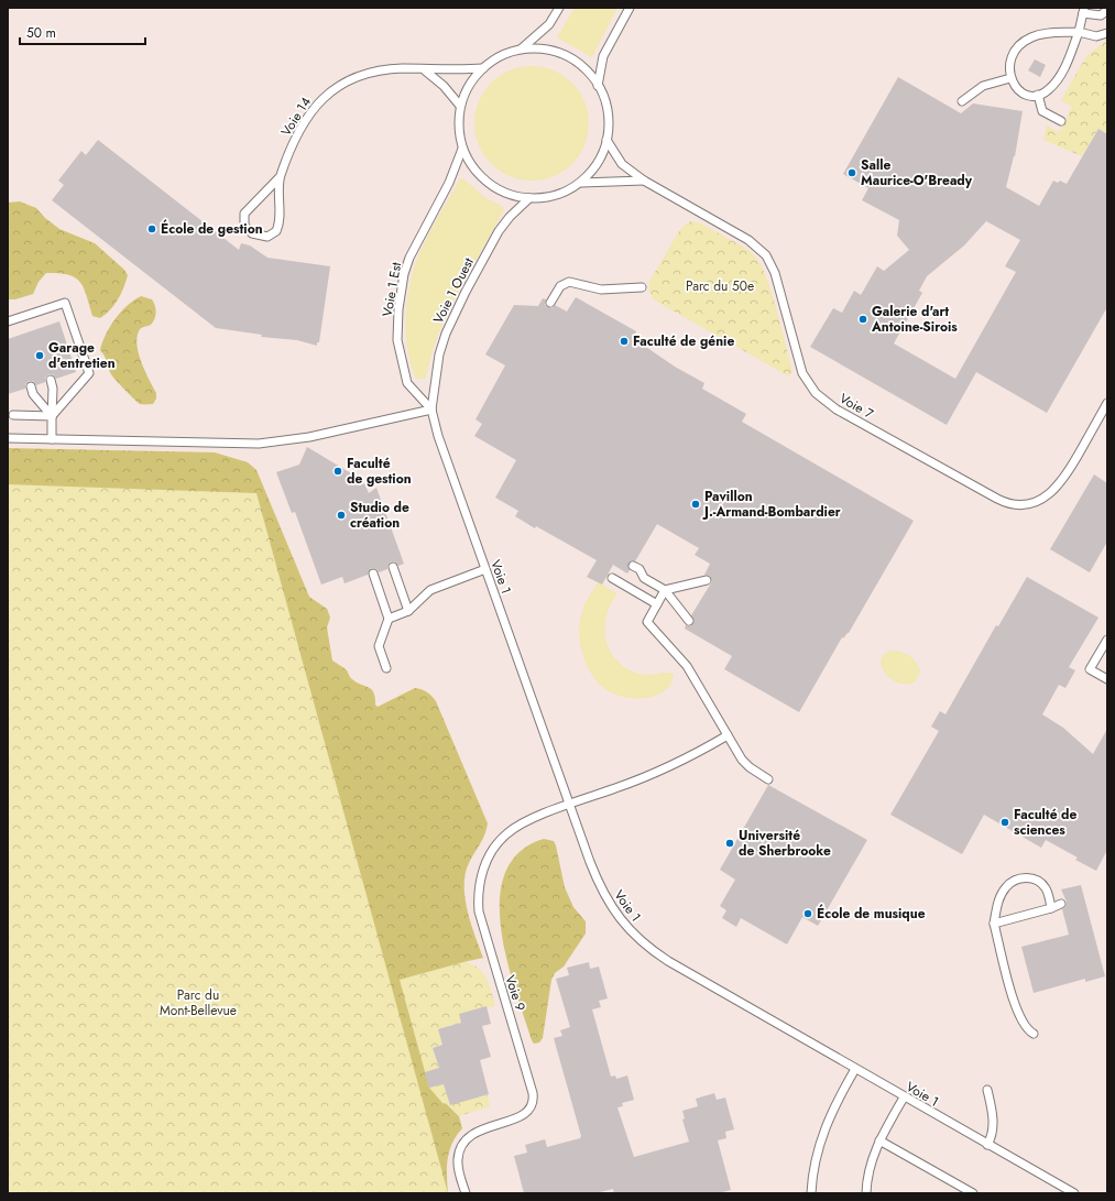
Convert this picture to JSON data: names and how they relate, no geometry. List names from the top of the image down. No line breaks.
{"streets":{"lane":["Voie 14","Voie 1 Est","Voie 1 Ouest","Voie 7","Voie 1","Voie 9"]},"crossings":[["Voie 14","Voie 1 Est"],["Voie 14","Voie 1 Ouest"],["Voie 14","Voie 7"],["Voie 1 Est","Voie 1 Ouest"],["Voie 1 Est","Voie 7"],["Voie 1 Est","Voie 1"],["Voie 1 Ouest","Voie 7"],["Voie 1 Ouest","Voie 1"],["Voie 1","Voie 9"]],"parks":["Parc du 50e","Parc du Mont-Bellevue"],"places":["Salle Maurice-O'Bready","École de gestion","Galerie d'art Antoine-Sirois","Faculté de génie","Garage d'entretien","Faculté de gestion","Pavillon J.-Armand-Bombardier","Studio de création","Faculté de sciences","Université de Sherbrooke","École de musique"],"scale_bar":"50 m"}
